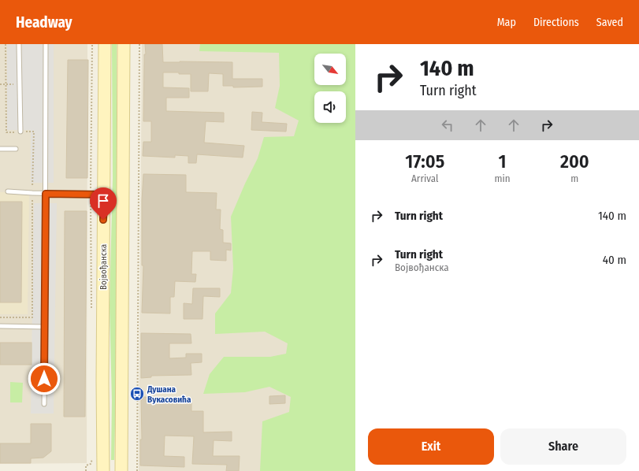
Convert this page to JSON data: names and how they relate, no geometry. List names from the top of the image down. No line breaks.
{"streets":{"main road":["Војвођанска"]},"places":{"bus stop":["Душана Вукасовића"]},"north":"bottom right","page":{"header":"Headway","nav":["Map","Directions","Saved"],"turn":["140 m","Turn right"],"eta":["17:05","Arrival","1","min","200","m"],"list":[{"name":"Turn right","value":"140 m"},{"name":"Turn right","note":"Војвођанска","value":"40 m"}],"buttons":["Exit","Share"]}}
